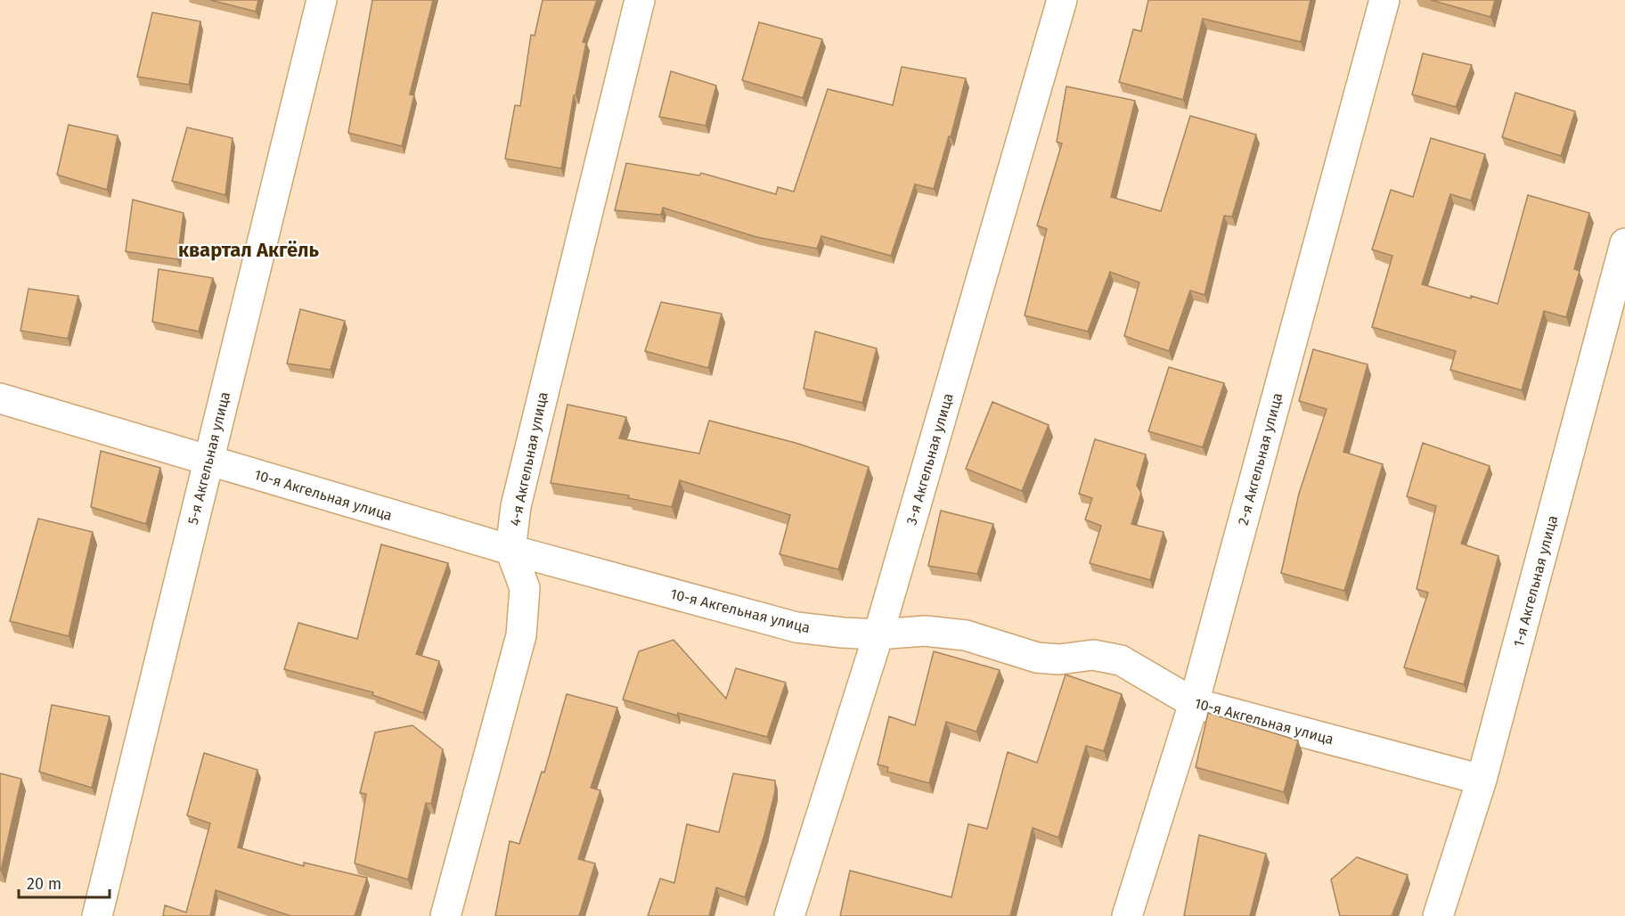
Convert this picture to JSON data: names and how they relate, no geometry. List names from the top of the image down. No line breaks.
{"streets":{"street":["5-я Акгельная улица","4-я Акгельная улица","3-я Акгельная улица","2-я Акгельная улица","10-я Акгельная улица","1-я Акгельная улица"]},"crossings":[["5-я Акгельная улица","10-я Акгельная улица"],["4-я Акгельная улица","10-я Акгельная улица"],["3-я Акгельная улица","10-я Акгельная улица"],["2-я Акгельная улица","10-я Акгельная улица"],["10-я Акгельная улица","1-я Акгельная улица"]],"districts":["квартал Акгёль"],"scale_bar":"20 m"}
